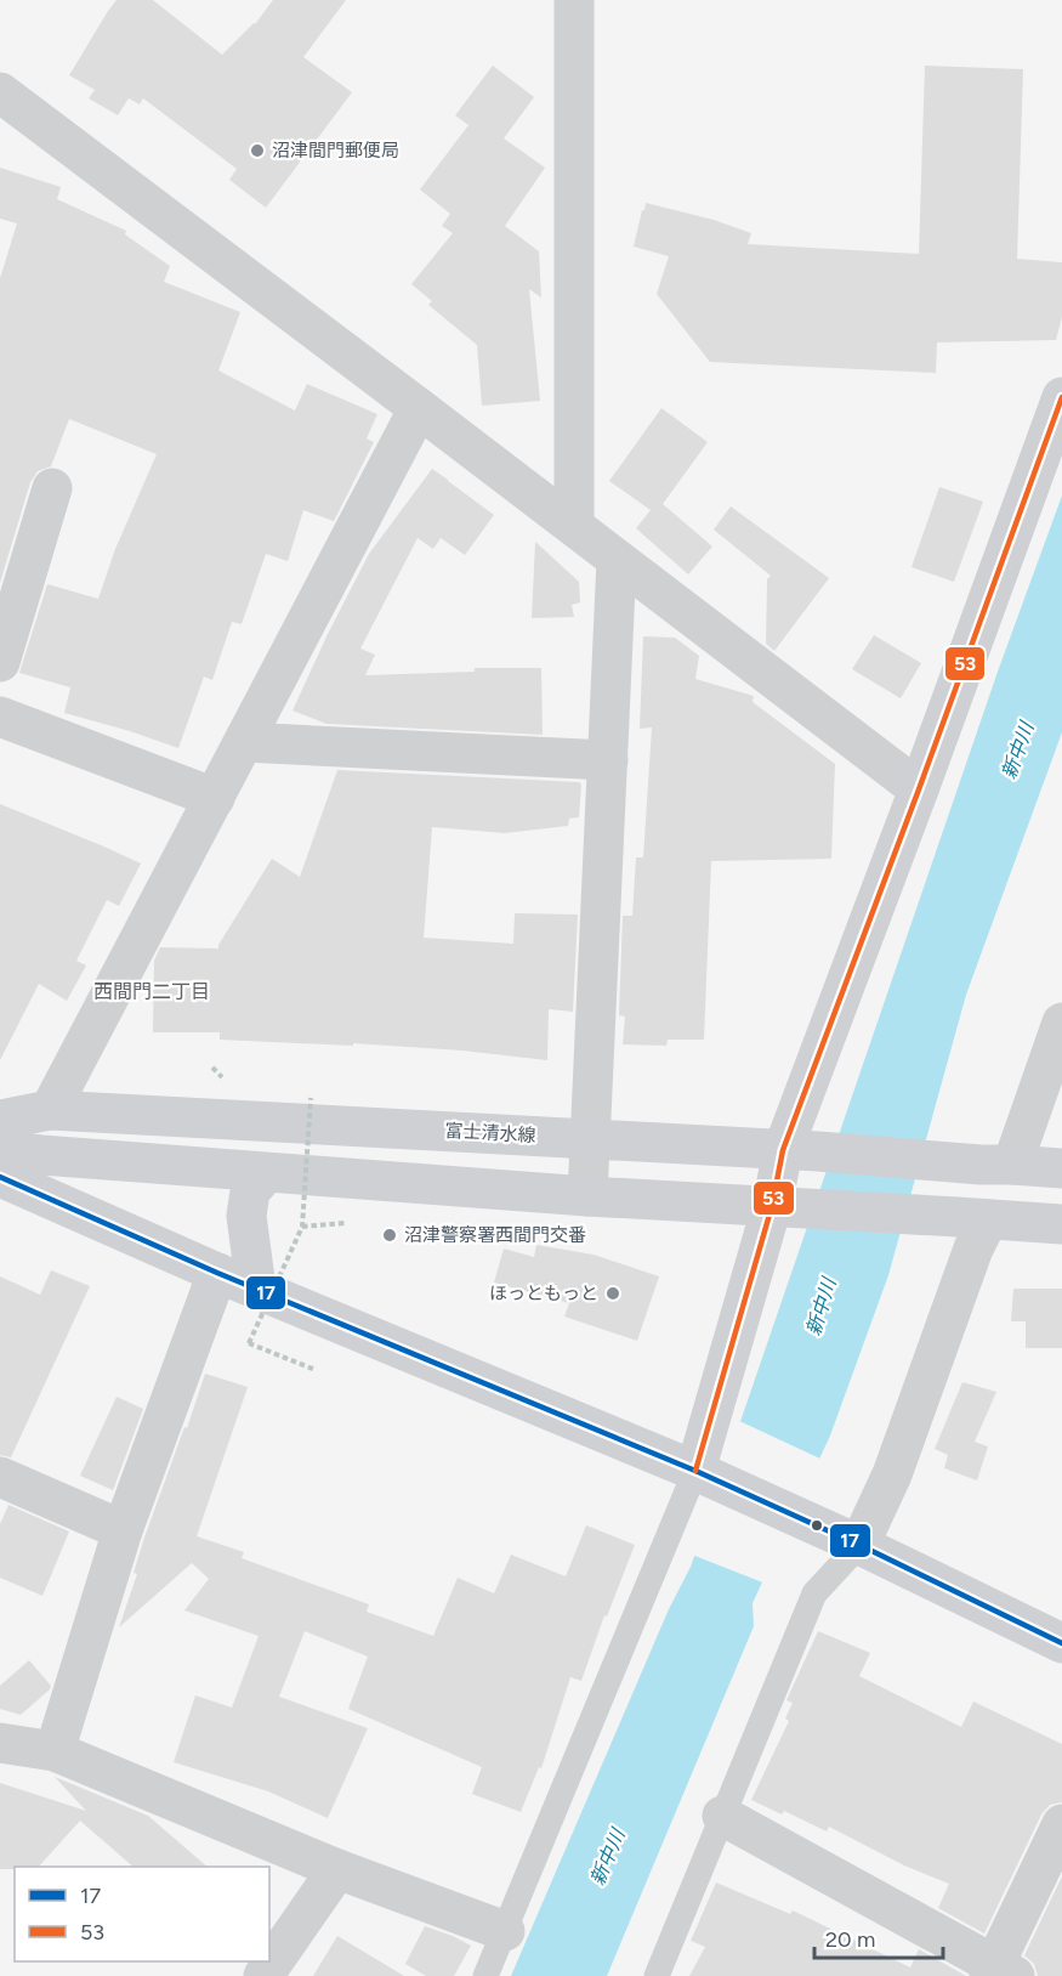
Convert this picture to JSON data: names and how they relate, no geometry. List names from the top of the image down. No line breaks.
{"streets":{"street":["富士清水線"]},"districts":["西間門二丁目"],"water":["新中川"],"places":["沼津間門郵便局","沼津警察署西間門交番","ほっともっと"],"lines":["transit line 53","transit line 17"],"legend":["17","53"],"scale_bar":"20 m"}
